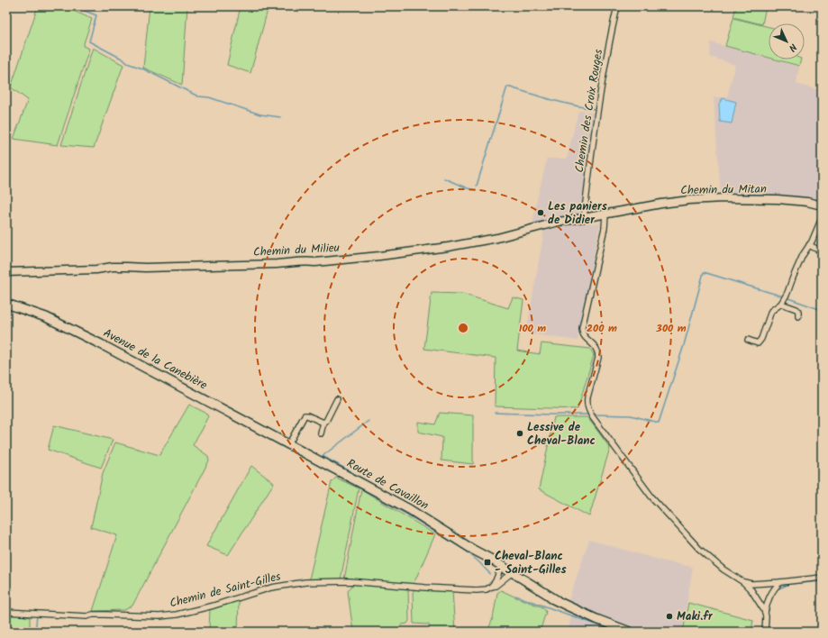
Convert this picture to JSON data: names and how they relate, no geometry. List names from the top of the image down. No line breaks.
{"streets":{"main road":["Avenue de la Canebière","Route de Cavaillon"],"street":["Chemin des Croix Rouges","Chemin du Mitan","Chemin du Milieu","Chemin de Saint-Gilles"]},"crossings":[["Chemin des Croix Rouges","Chemin du Mitan"],["Chemin des Croix Rouges","Chemin du Milieu"],["Chemin du Mitan","Chemin du Milieu"],["Avenue de la Canebière","Route de Cavaillon"]],"places":{"other":["Les paniers de Didier","Lessive de Cheval-Blanc","Maki.fr"],"transit":["Cheval-Blanc - Saint-Gilles"]},"north":"bottom right","rings":["100 m","200 m","300 m"]}
